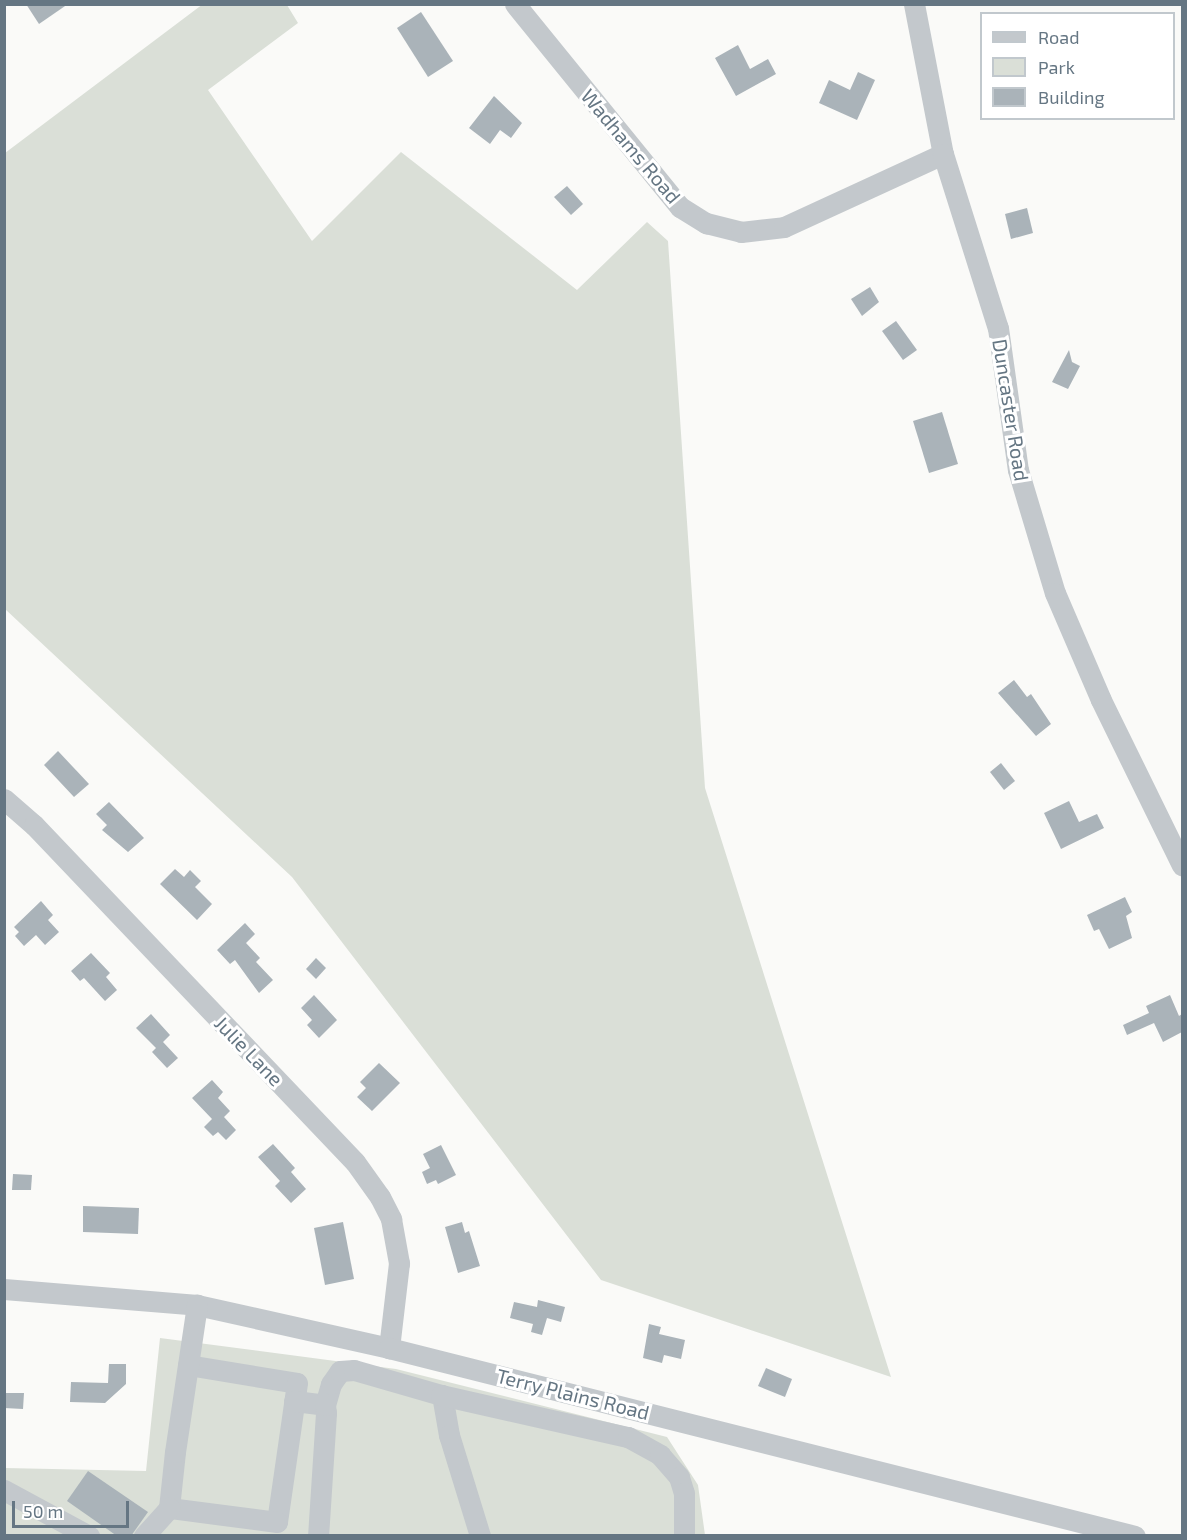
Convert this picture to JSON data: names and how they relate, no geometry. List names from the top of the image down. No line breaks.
{"streets":{"street":["Wadhams Road","Duncaster Road","Julie Lane","Terry Plains Road"]},"crossings":[["Wadhams Road","Duncaster Road"],["Julie Lane","Terry Plains Road"]],"legend":["Road","Park","Building"],"scale_bar":"50 m"}
